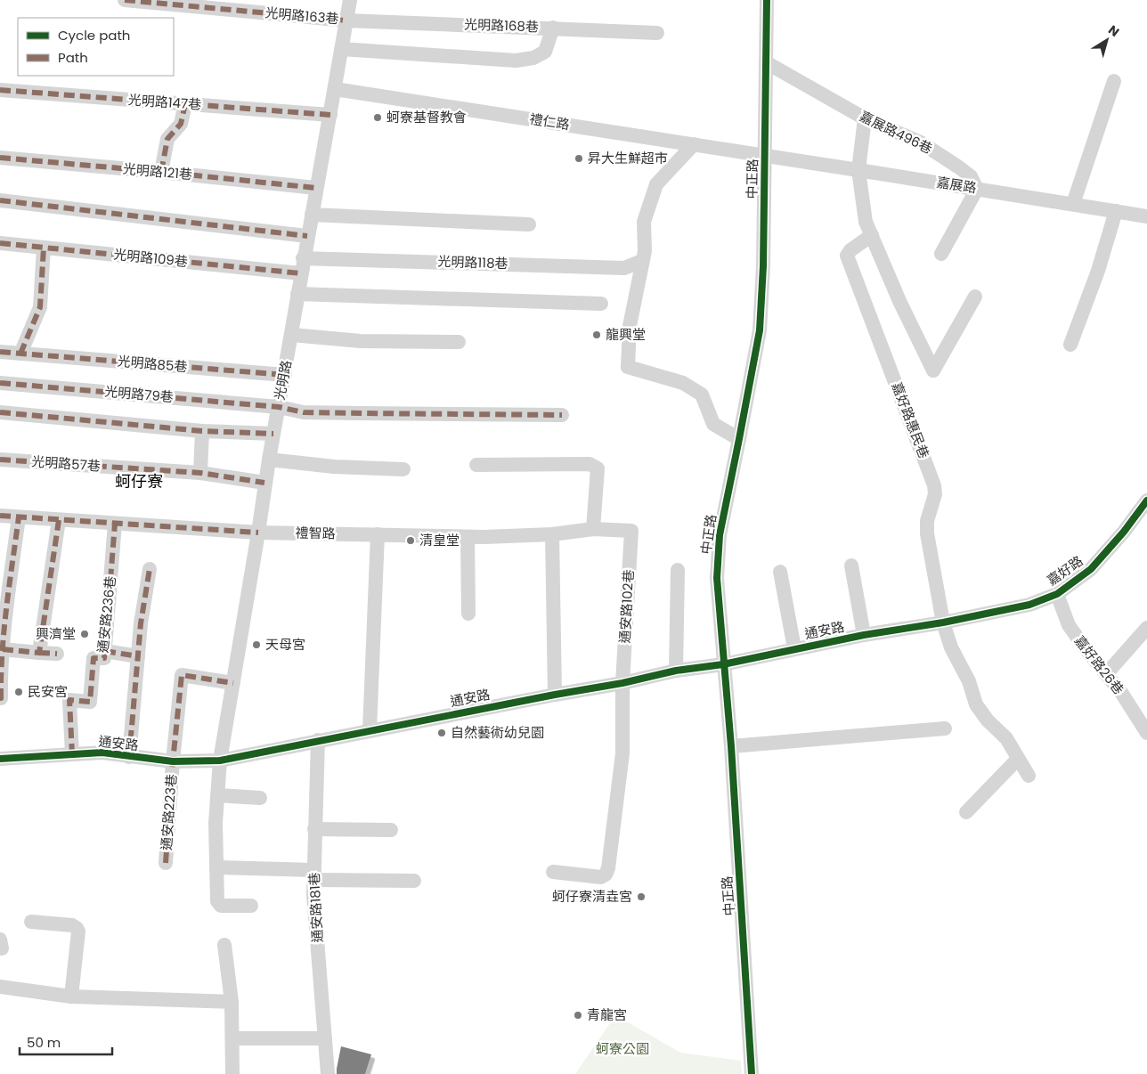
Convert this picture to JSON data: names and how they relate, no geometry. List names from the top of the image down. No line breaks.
{"streets":{"street":["光明路163巷","光明路168巷","光明路147巷","禮仁路","嘉展路496巷","光明路121巷","中正路","嘉展路","光明路109巷","光明路118巷","光明路85巷","光明路","光明路79巷","嘉好路惠民巷","光明路57巷","禮智路","嘉好路","通安路102巷","通安路236巷","通安路","嘉好路26巷","通安路223巷","通安路181巷"]},"crossings":[["光明路163巷","光明路168巷"],["光明路163巷","光明路"],["光明路168巷","光明路"],["光明路147巷","光明路"],["禮仁路","中正路"],["禮仁路","嘉展路"],["禮仁路","光明路"],["嘉展路496巷","中正路"],["嘉展路496巷","嘉展路"],["光明路121巷","光明路"],["中正路","嘉展路"],["中正路","通安路"],["光明路109巷","光明路"],["光明路118巷","光明路"],["光明路85巷","光明路"],["光明路","光明路79巷"],["光明路","光明路57巷"],["光明路","禮智路"],["光明路","通安路"],["光明路","通安路223巷"],["嘉好路惠民巷","嘉好路"],["嘉好路惠民巷","通安路"],["禮智路","通安路102巷"],["禮智路","通安路236巷"],["嘉好路","通安路"],["嘉好路","嘉好路26巷"],["通安路102巷","通安路"],["通安路236巷","通安路"],["通安路","通安路223巷"],["通安路","通安路181巷"]],"districts":["蚵仔寮"],"parks":["蚵寮公園"],"places":["蚵寮基督教會","昇大生鮮超市","龍興堂","清皇堂","興濟堂","天母宮","民安宮","自然藝術幼兒園","蚵仔寮清垚宮","青龍宮"],"legend":["Cycle path","Path"],"scale_bar":"50 m","north":"top right"}
